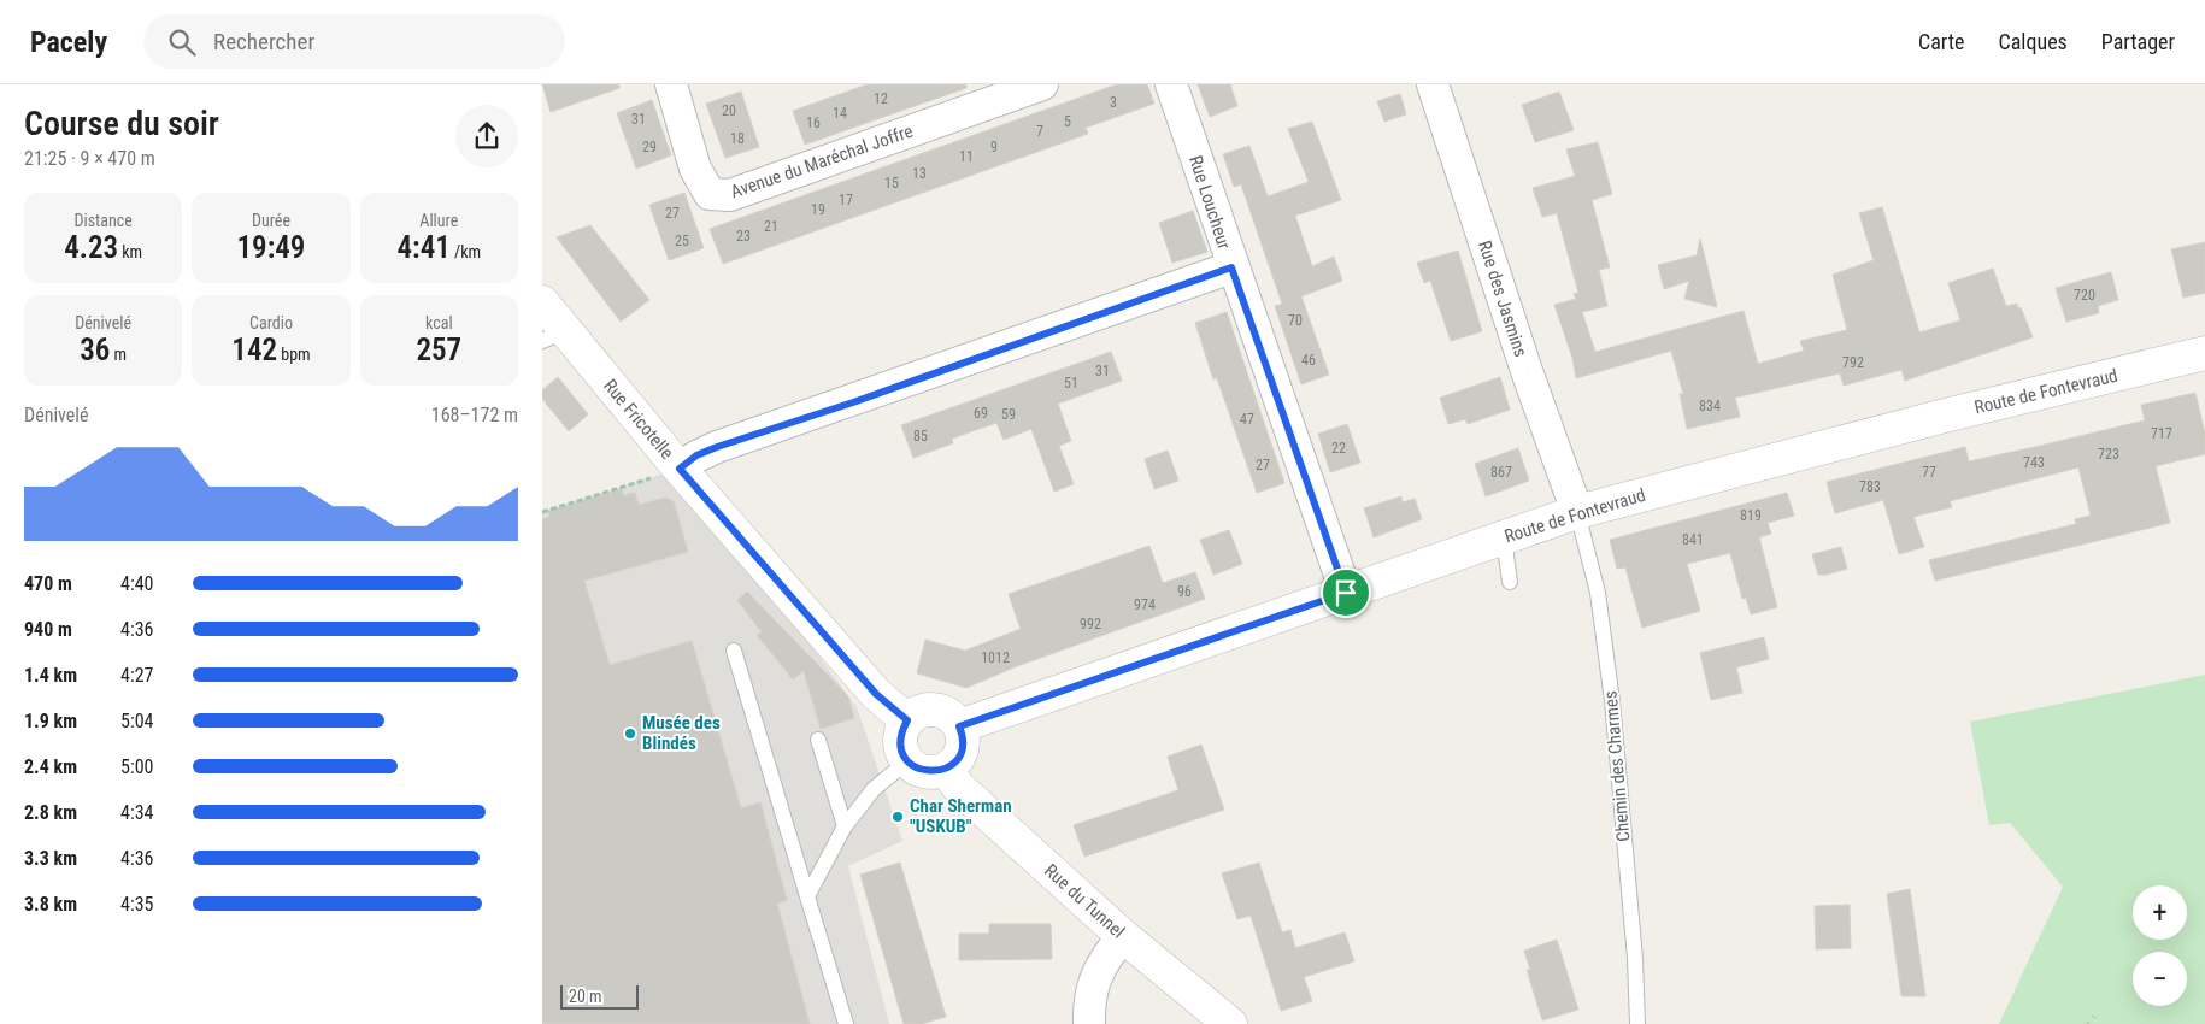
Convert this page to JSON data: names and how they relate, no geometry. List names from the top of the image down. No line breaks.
{"streets":{"street":["Avenue du Maréchal Joffre","Rue Loucheur","Rue des Jasmins","Route de Fontevraud","Rue Fricotelle","Rue du Tunnel"],"lane":["Chemin des Charmes"]},"crossings":[["Rue Loucheur","Route de Fontevraud"],["Rue des Jasmins","Route de Fontevraud"],["Rue des Jasmins","Chemin des Charmes"],["Route de Fontevraud","Rue Fricotelle"],["Route de Fontevraud","Chemin des Charmes"],["Route de Fontevraud","Rue du Tunnel"],["Rue Fricotelle","Rue du Tunnel"]],"places":["Musée des Blindés","Char Sherman \"USKUB\""],"house_numbers":["12","3","20","14","31","5","16","7","18","29","9","11","13","15","17","19","27","21","23","25","720","70","46","792","31","51","834","69","59","47","717","85","22","723","743","27","867","77","783","819","841","96","974","992","1012"],"scale_bar":"20 m","page":{"header":"Pacely","search":"Rechercher","nav":["Carte","Calques","Partager"],"heading":["Course du soir","21:25 · 9 × 470 m"],"stats":[["Distance","4.23 km"],["Durée","19:49"],["Allure","4:41 /km"],["Dénivelé","36 m"],["Cardio","142 bpm"],["kcal","257"]],"chart":["Dénivelé","168–172 m"],"list":[{"name":"470 m","note":"4:40"},{"name":"940 m","note":"4:36"},{"name":"1.4 km","note":"4:27"},{"name":"1.9 km","note":"5:04"},{"name":"2.4 km","note":"5:00"},{"name":"2.8 km","note":"4:34"},{"name":"3.3 km","note":"4:36"},{"name":"3.8 km","note":"4:35"}],"map_buttons":["+","−"],"scale":"20 m"}}
